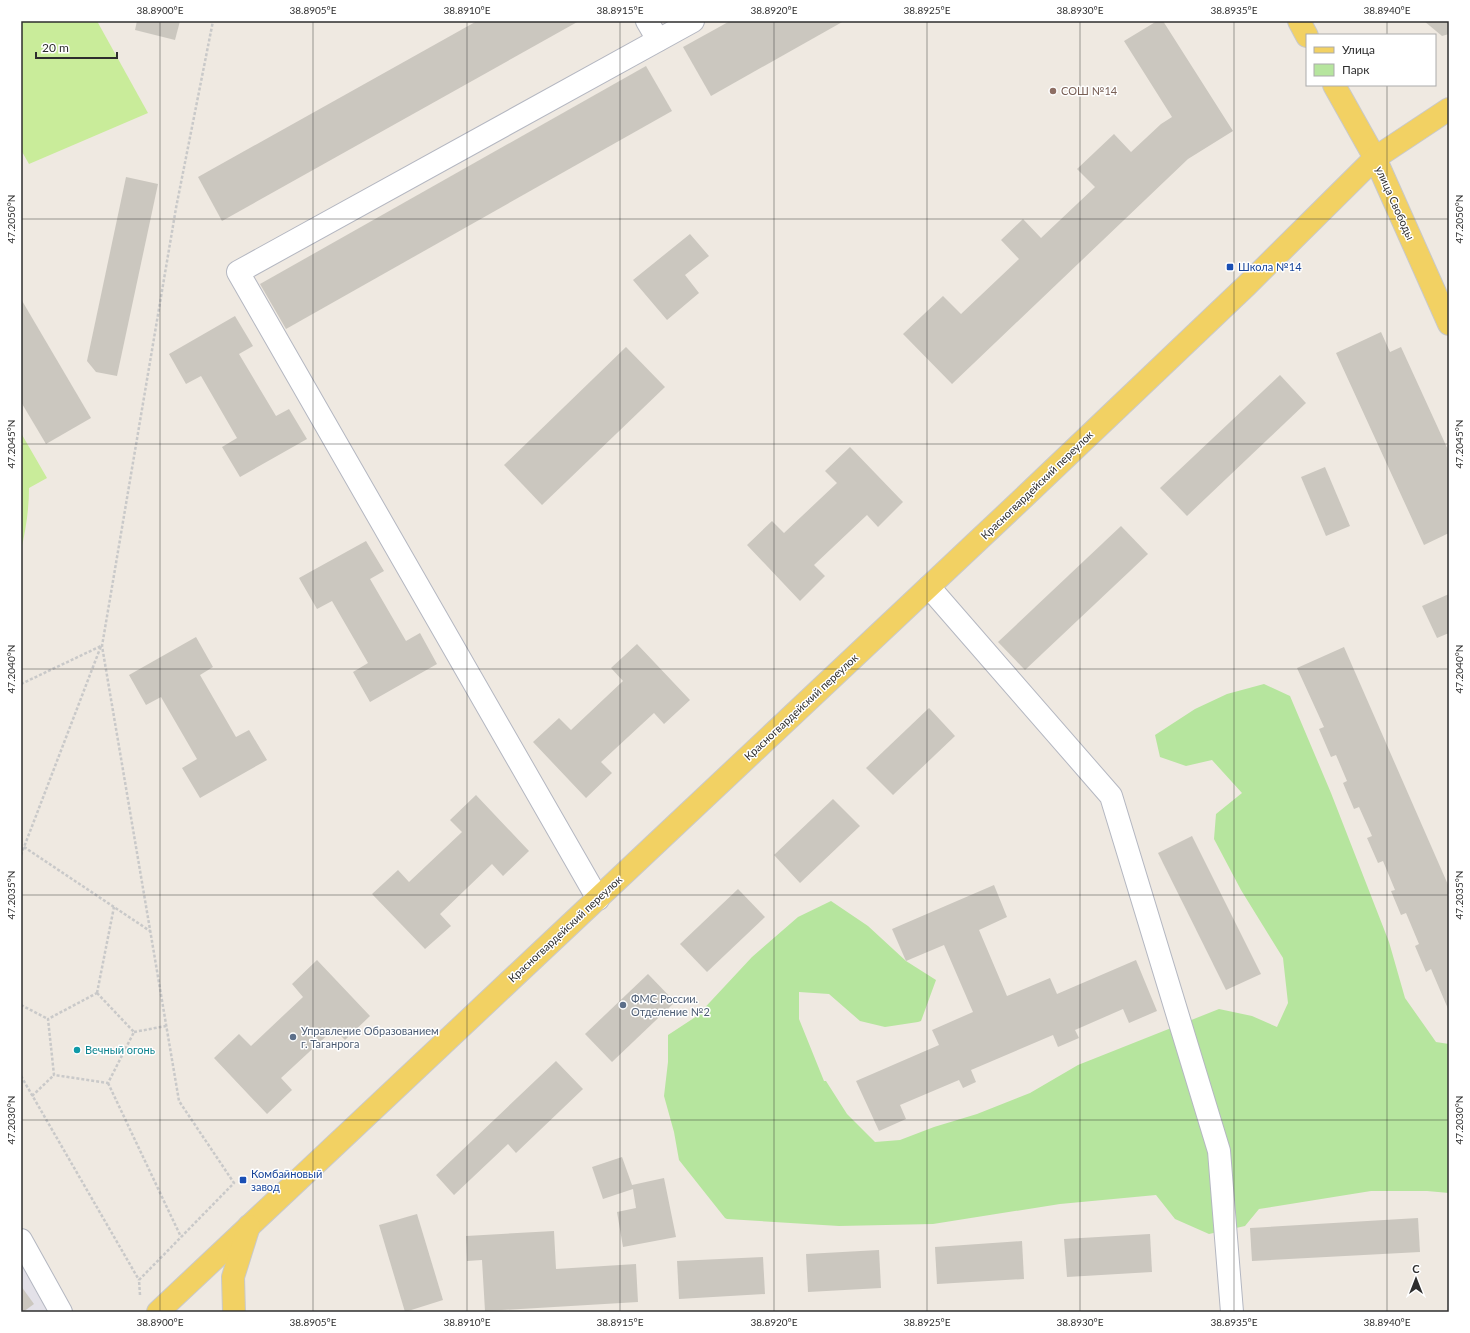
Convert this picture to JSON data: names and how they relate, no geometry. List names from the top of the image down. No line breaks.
{"streets":{"main road":["улица Свободы","Красногвардейский переулок"]},"crossings":[["улица Свободы","Красногвардейский переулок"]],"places":{"other":["СОШ №14","ФМС России. Отделение №2","Управление Образованием г. Таганрога","Вечный огонь"],"transit":["Школа №14","Комбайновый завод"]},"legend":["Улица","Парк"],"scale_bar":"20 m","north":"top","coordinates":["38.8900°E","38.8905°E","38.8910°E","38.8915°E","38.8920°E","38.8925°E","38.8930°E","38.8935°E","38.8940°E","47.2050°N","47.2045°N","47.2040°N","47.2035°N","47.2030°N"]}
